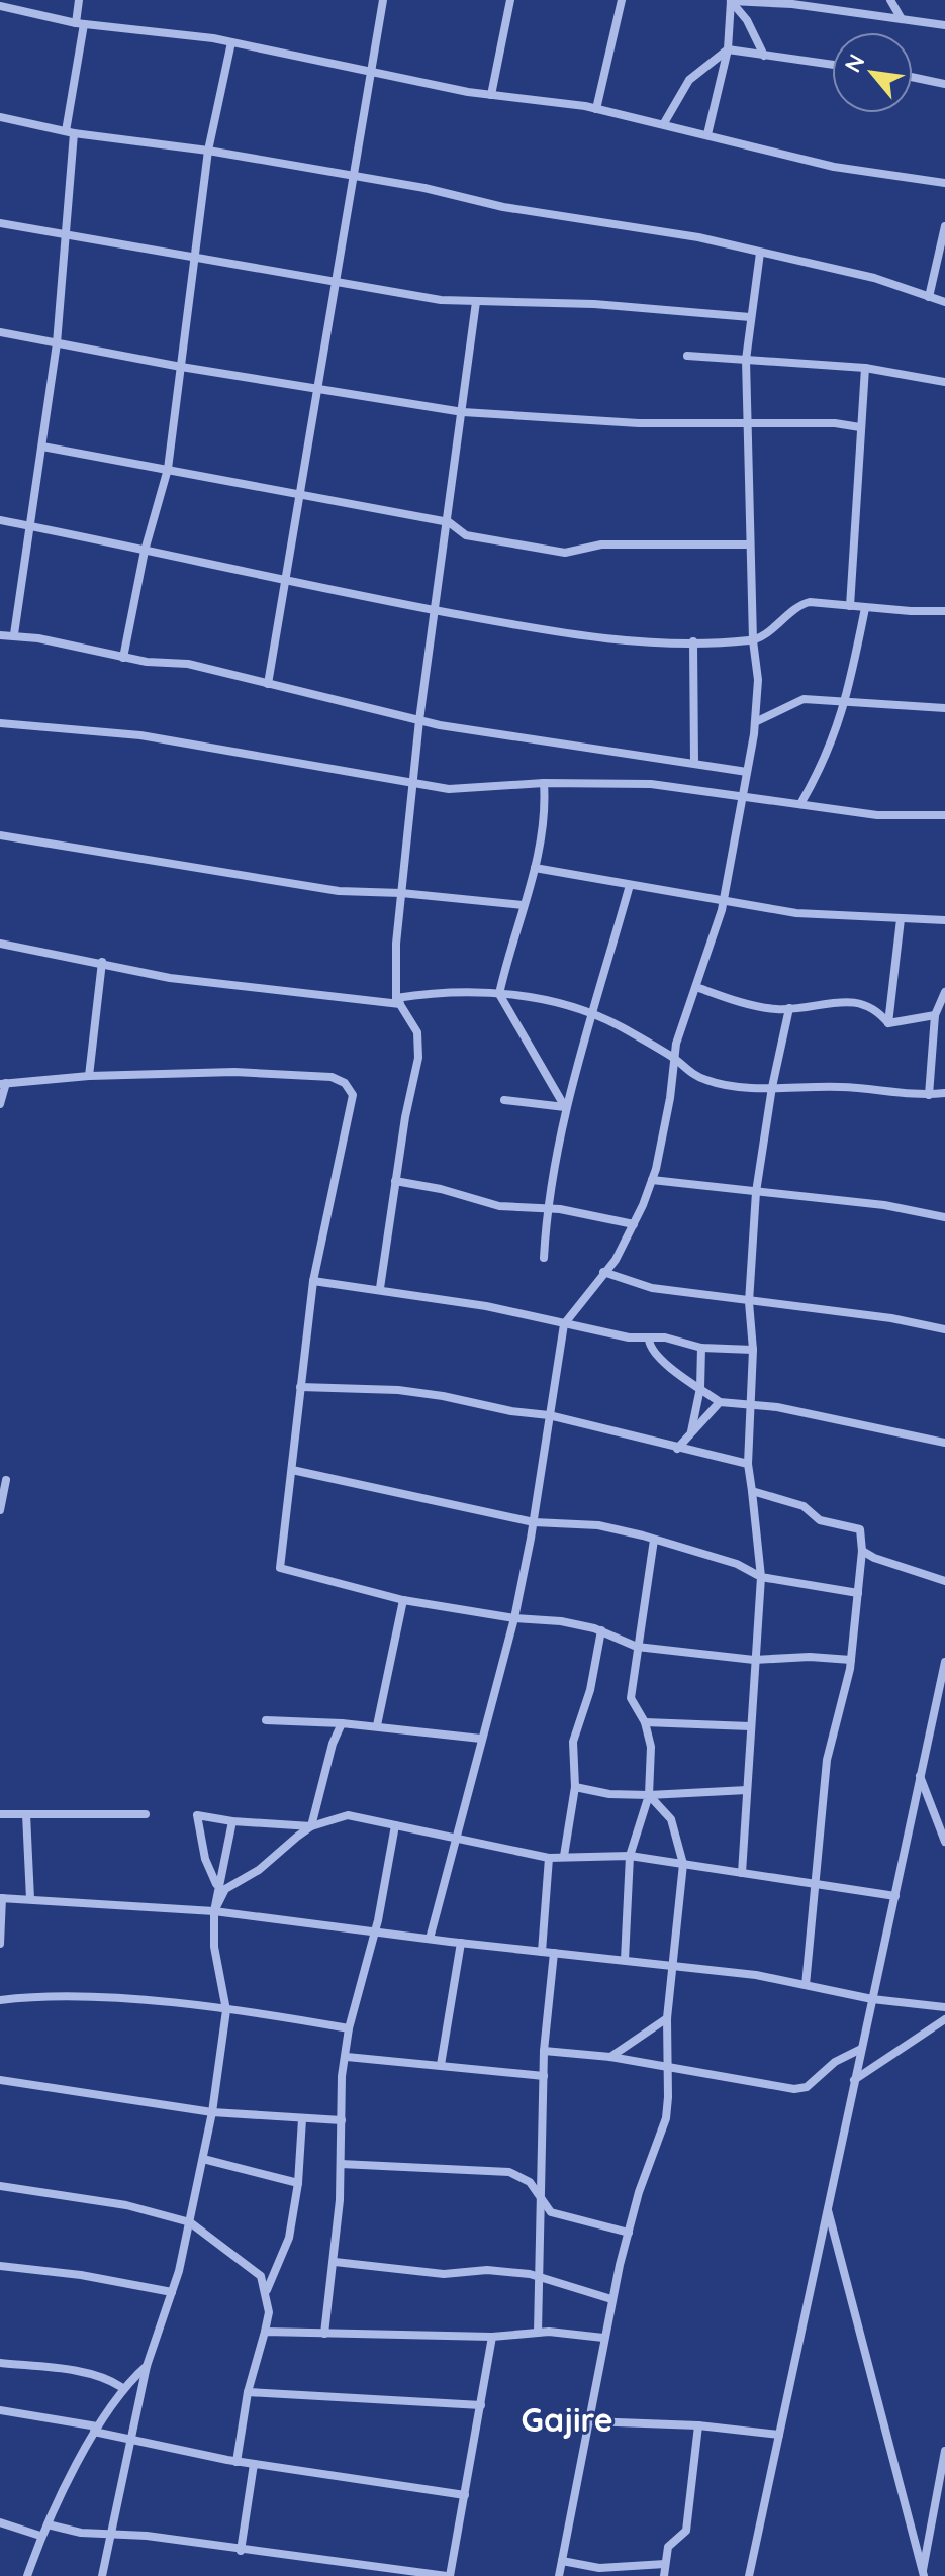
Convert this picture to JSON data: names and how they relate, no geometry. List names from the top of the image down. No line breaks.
{"districts":["Gajire"],"north":"top left"}
